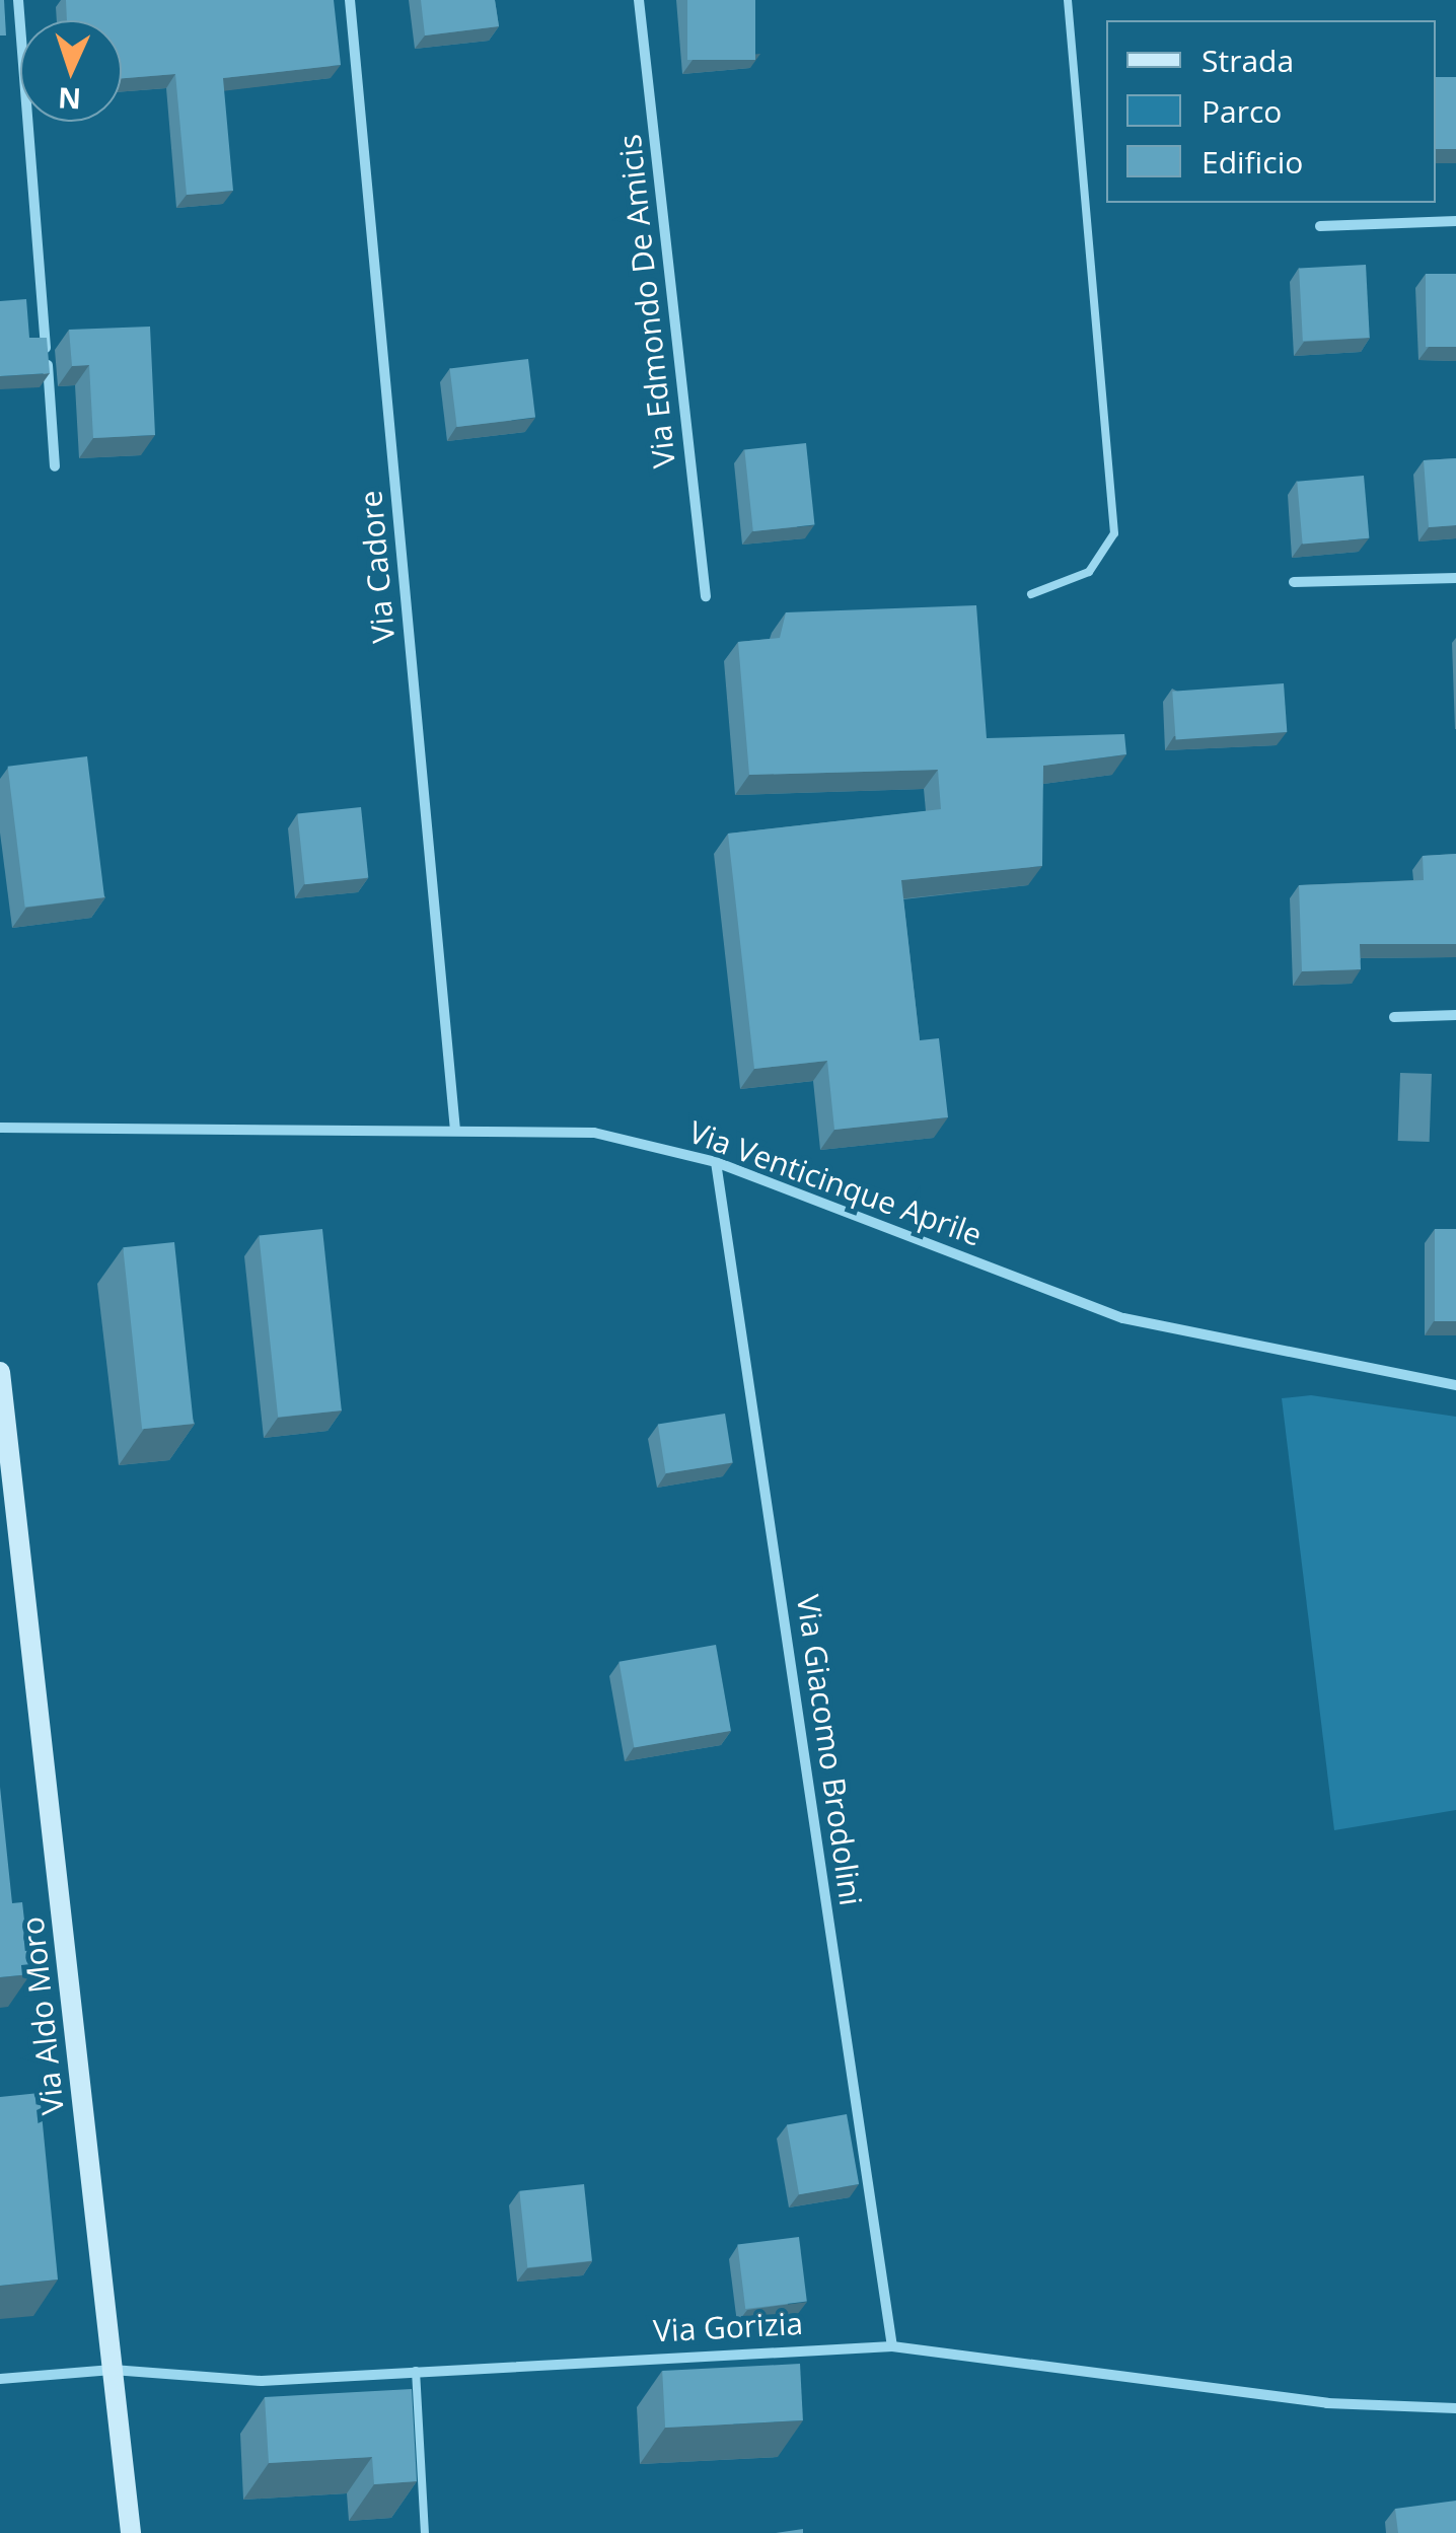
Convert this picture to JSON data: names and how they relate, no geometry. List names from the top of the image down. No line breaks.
{"streets":{"main road":["Via Aldo Moro"],"street":["Via Edmondo De Amicis","Via Cadore","Via Venticinque Aprile","Via Giacomo Brodolini","Via Gorizia"]},"crossings":[["Via Cadore","Via Venticinque Aprile"],["Via Venticinque Aprile","Via Giacomo Brodolini"],["Via Giacomo Brodolini","Via Gorizia"],["Via Aldo Moro","Via Gorizia"]],"legend":["Strada","Parco","Edificio"],"north":"bottom"}
